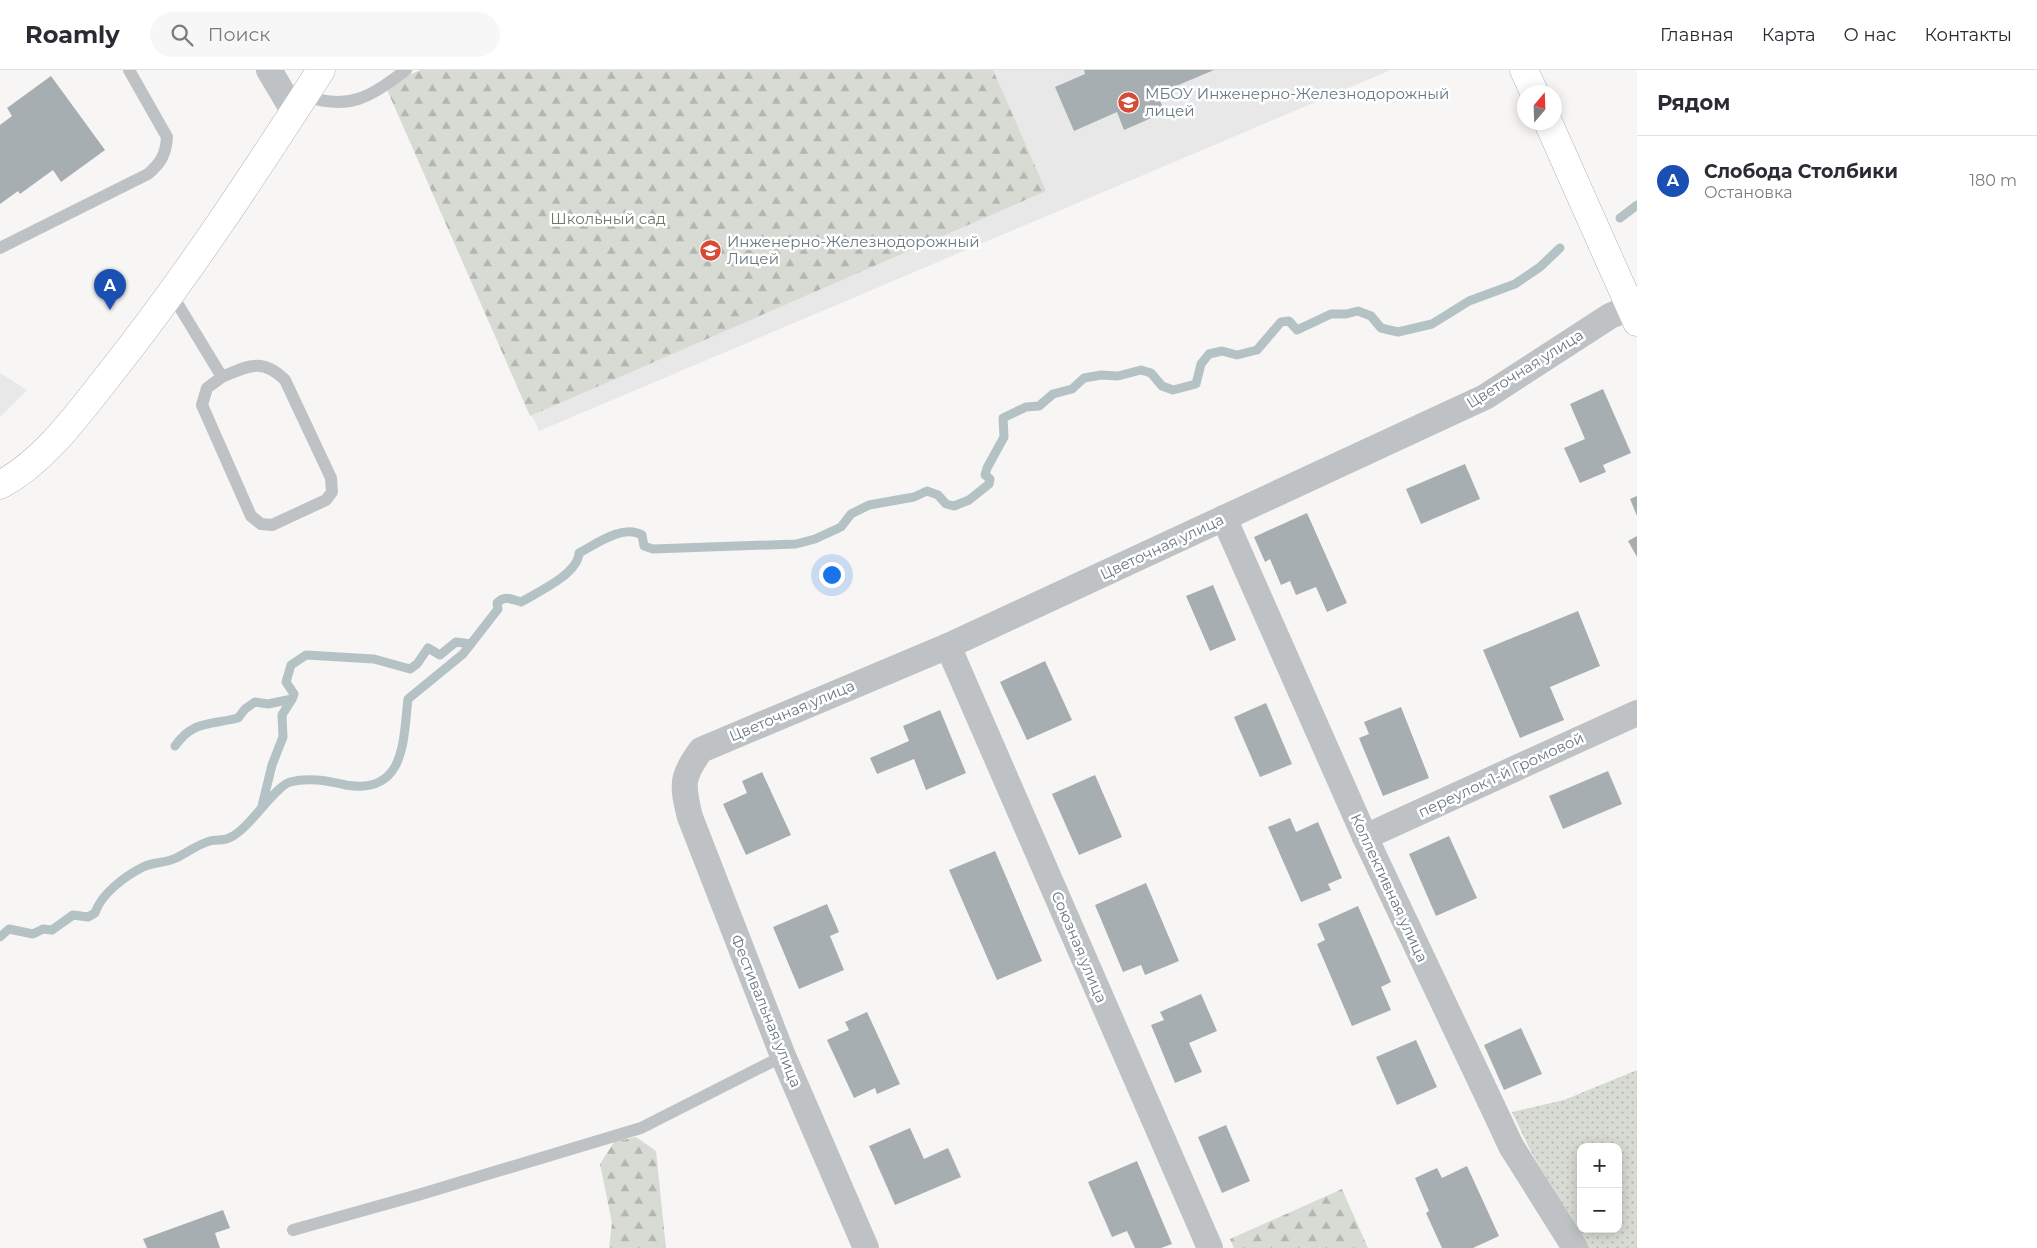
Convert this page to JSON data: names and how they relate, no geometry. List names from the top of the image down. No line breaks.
{"streets":{"street":["Цветочная улица","переулок 1-й Громовой","Коллективная улица","Союзная улица","Фестивальная улица"]},"crossings":[["Цветочная улица","Коллективная улица"],["Цветочная улица","Союзная улица"],["Цветочная улица","Фестивальная улица"],["переулок 1-й Громовой","Коллективная улица"]],"parks":["Школьный сад"],"places":{"school or university":["МБОУ Инженерно-Железнодорожный лицей","Инженерно-Железнодорожный Лицей"]},"north":"top","page":{"header":"Roamly","search":"Поиск","nav":["Главная","Карта","О нас","Контакты"],"heading":"Рядом","list":[{"mark":"A","name":"Слобода Столбики","note":"Остановка","value":"180 m"}],"pins":"A","map_buttons":["+","−"]}}
